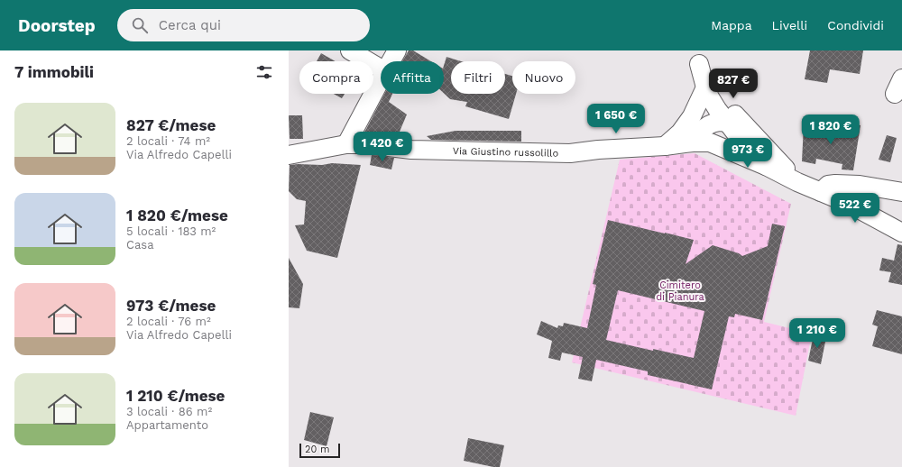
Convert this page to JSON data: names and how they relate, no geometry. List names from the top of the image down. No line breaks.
{"streets":{"street":["Via Giustino russolillo"]},"parks":["Cimitero di Pianura"],"scale_bar":"20 m","page":{"header":"Doorstep","search":"Cerca qui","nav":["Mappa","Livelli","Condividi"],"heading":"7 immobili","chip":["Compra","Affitta","Filtri","Nuovo"],"price":["827 €","1 650 €","1 820 €","1 420 €","973 €","522 €","1 210 €"],"list":[{"name":"827 €/mese","note":"2 locali · 74 m² · Via Alfredo Capelli"},{"name":"1 820 €/mese","note":"5 locali · 183 m² · Casa"},{"name":"973 €/mese","note":"2 locali · 76 m² · Via Alfredo Capelli"},{"name":"1 210 €/mese","note":"3 locali · 86 m² · Appartamento"}],"scale":"20 m"}}
